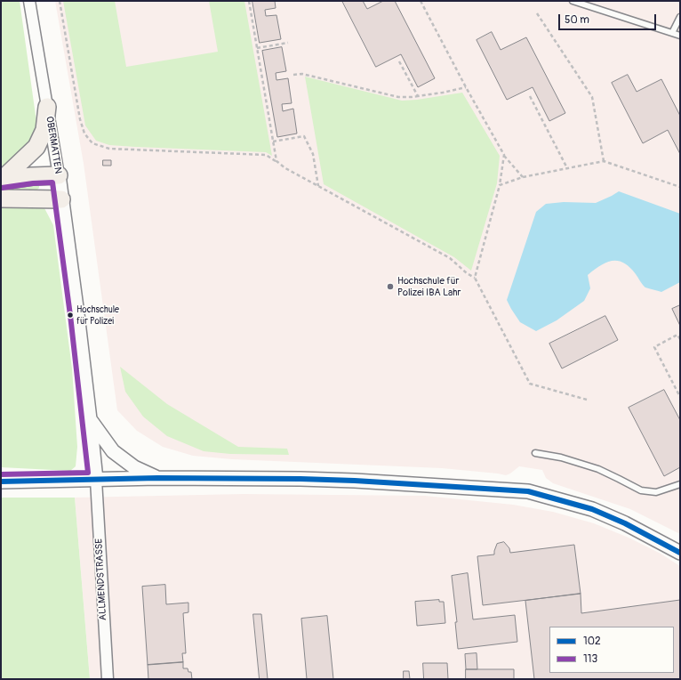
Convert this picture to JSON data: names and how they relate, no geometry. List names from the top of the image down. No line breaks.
{"streets":{"street":["OBERMATTEN","ALLMENDSTRASSE"]},"crossings":[["OBERMATTEN","ALLMENDSTRASSE"]],"places":["Hochschule für Polizei IBA Lahr","Hochschule für Polizei"],"lines":["transit line 113","transit line 102"],"legend":["102","113"],"scale_bar":"50 m"}
